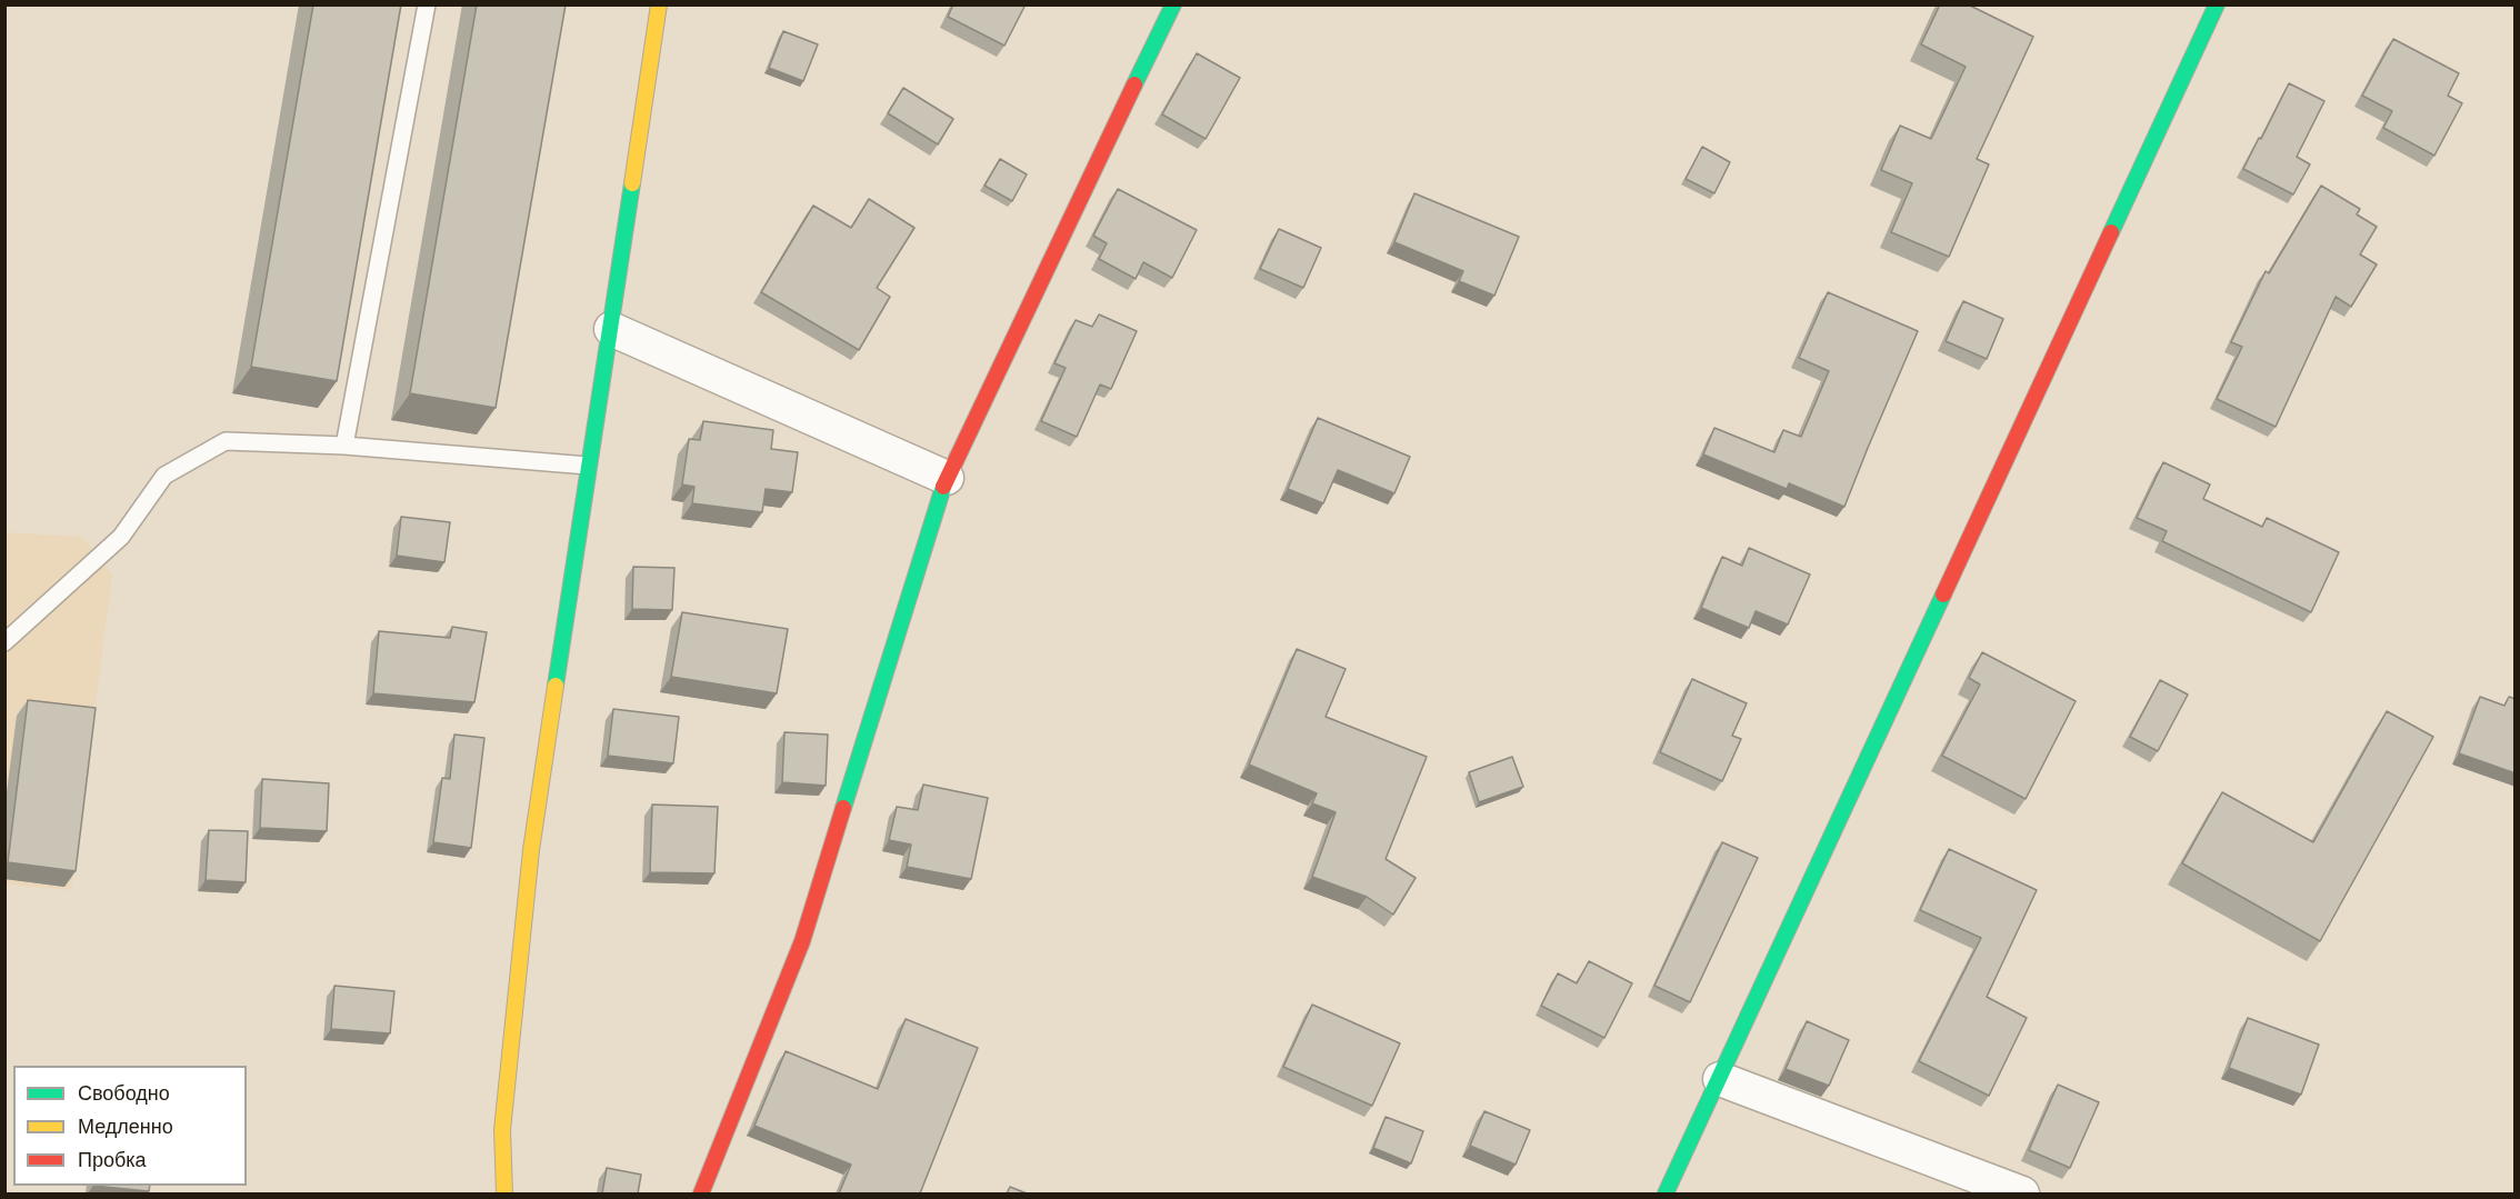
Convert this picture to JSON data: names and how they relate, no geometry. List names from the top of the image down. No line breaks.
{"legend":["Свободно","Медленно","Пробка"]}
